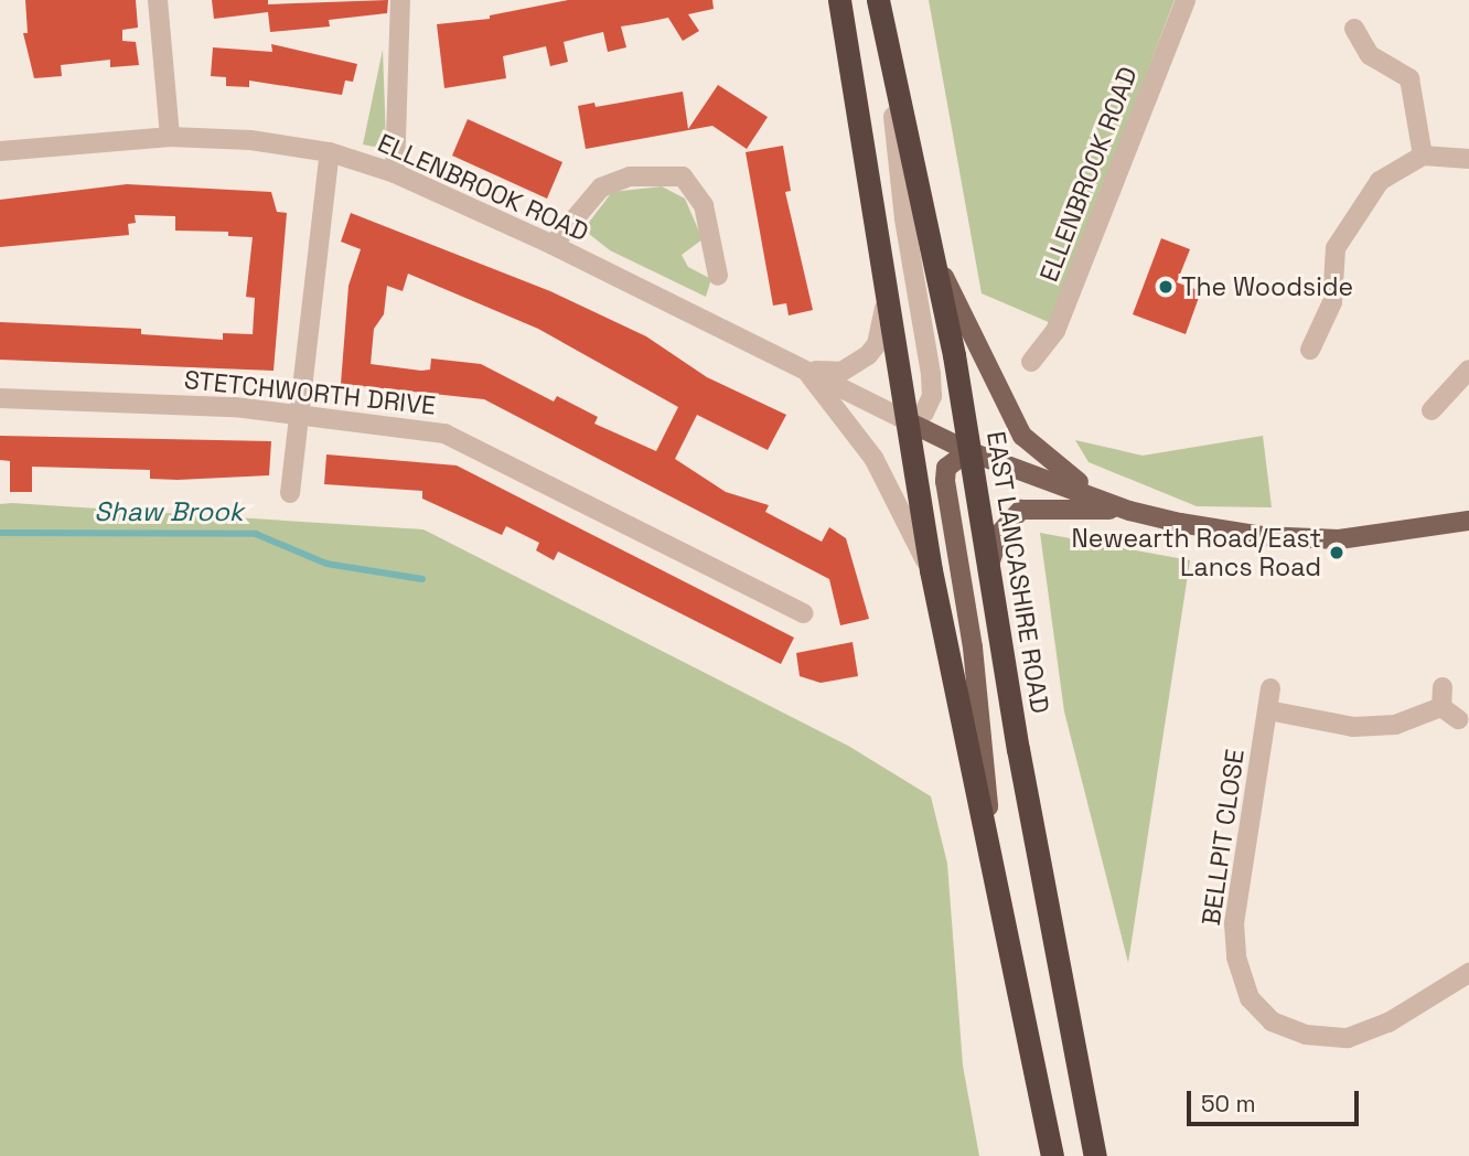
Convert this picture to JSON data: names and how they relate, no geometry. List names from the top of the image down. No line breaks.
{"streets":{"highway":["EAST LANCASHIRE ROAD"],"street":["ELLENBROOK ROAD","STETCHWORTH DRIVE","BELLPIT CLOSE"]},"water":["Shaw Brook"],"places":["The Woodside","Newearth Road/East Lancs Road"],"scale_bar":"50 m"}
